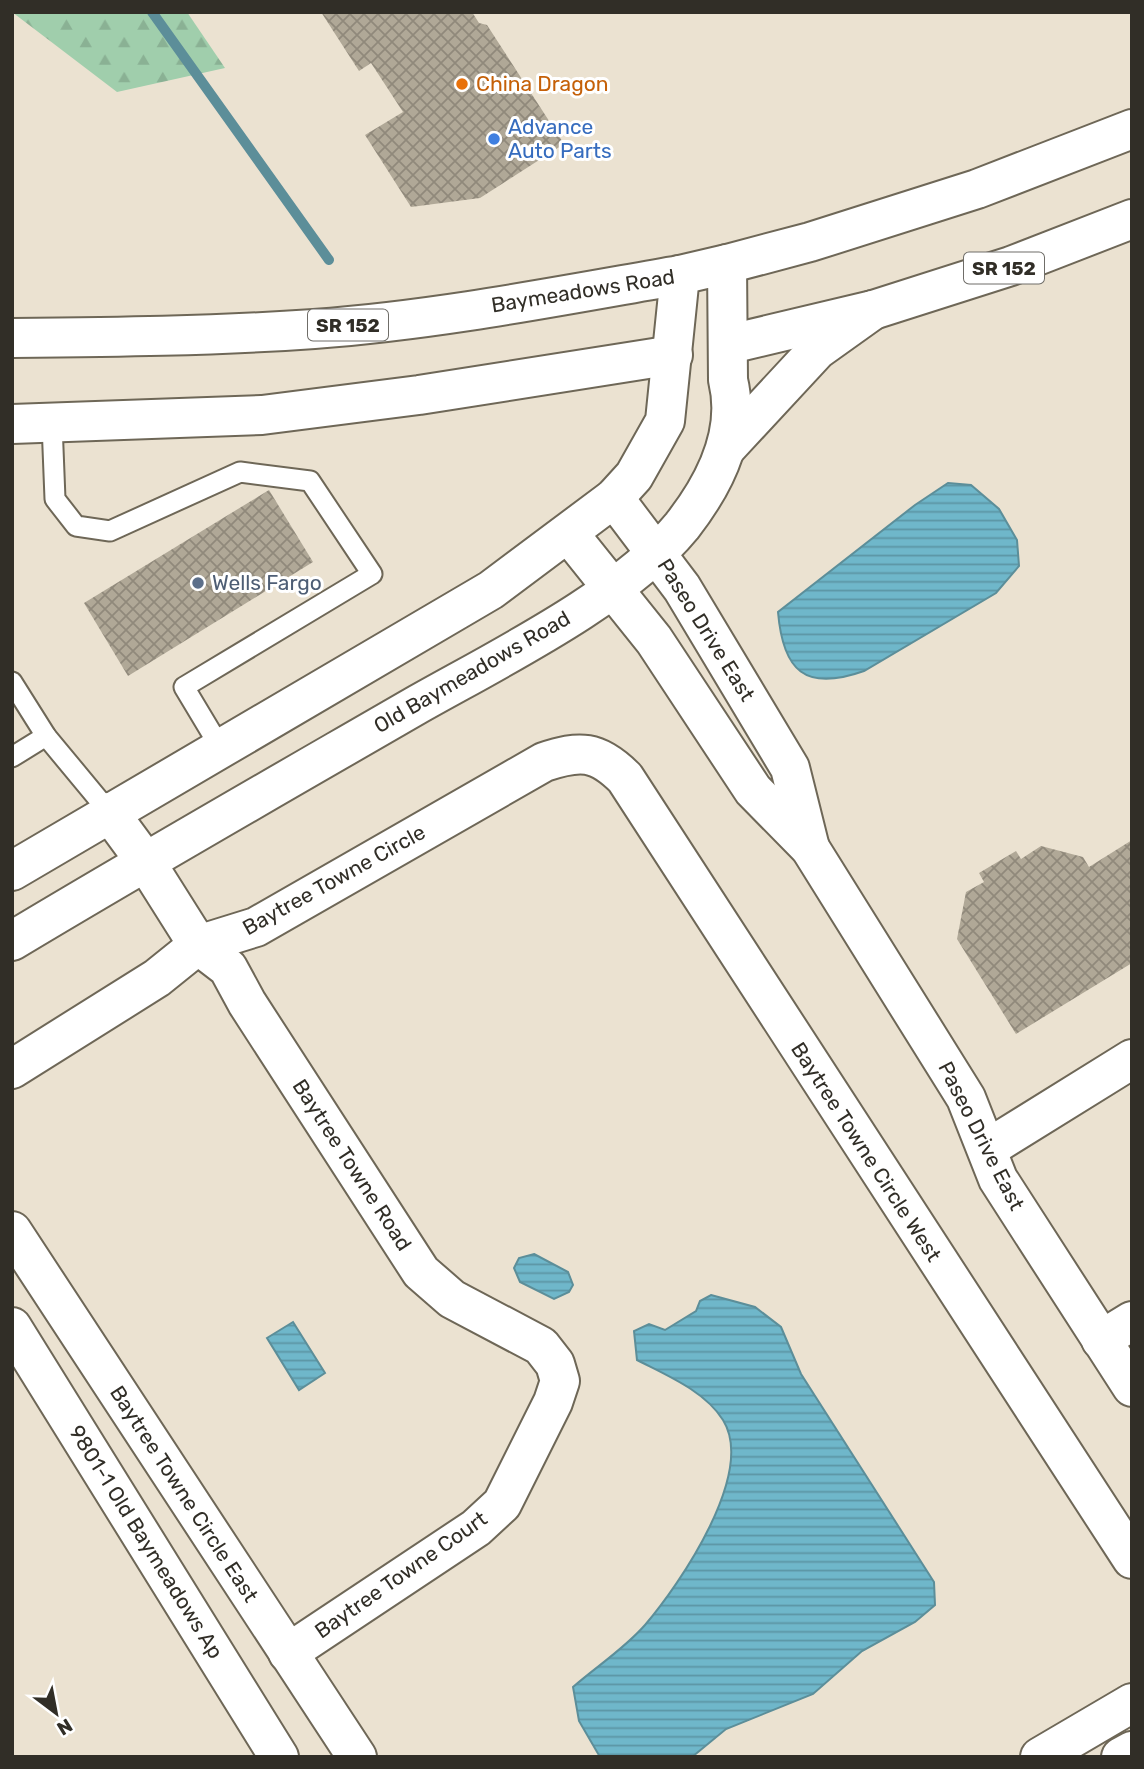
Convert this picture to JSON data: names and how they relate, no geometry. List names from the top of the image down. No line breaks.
{"streets":{"street":["SR 152","Baymeadows Road","Paseo Drive East","Old Baymeadows Road","Baytree Towne Circle","Baytree Towne Circle West","Baytree Towne Road","Baytree Towne Circle East","9801-1 Old Baymeadows Ap","Baytree Towne Court"]},"crossings":[["SR 152","Old Baymeadows Road"],["Baymeadows Road","Old Baymeadows Road"],["Paseo Drive East","Old Baymeadows Road"],["Old Baymeadows Road","Baytree Towne Road"],["Baytree Towne Circle","Baytree Towne Circle West"],["Baytree Towne Circle","Baytree Towne Road"],["Baytree Towne Road","Baytree Towne Court"],["Baytree Towne Circle East","Baytree Towne Court"]],"places":["China Dragon","Advance Auto Parts","Wells Fargo"],"north":"bottom right"}
